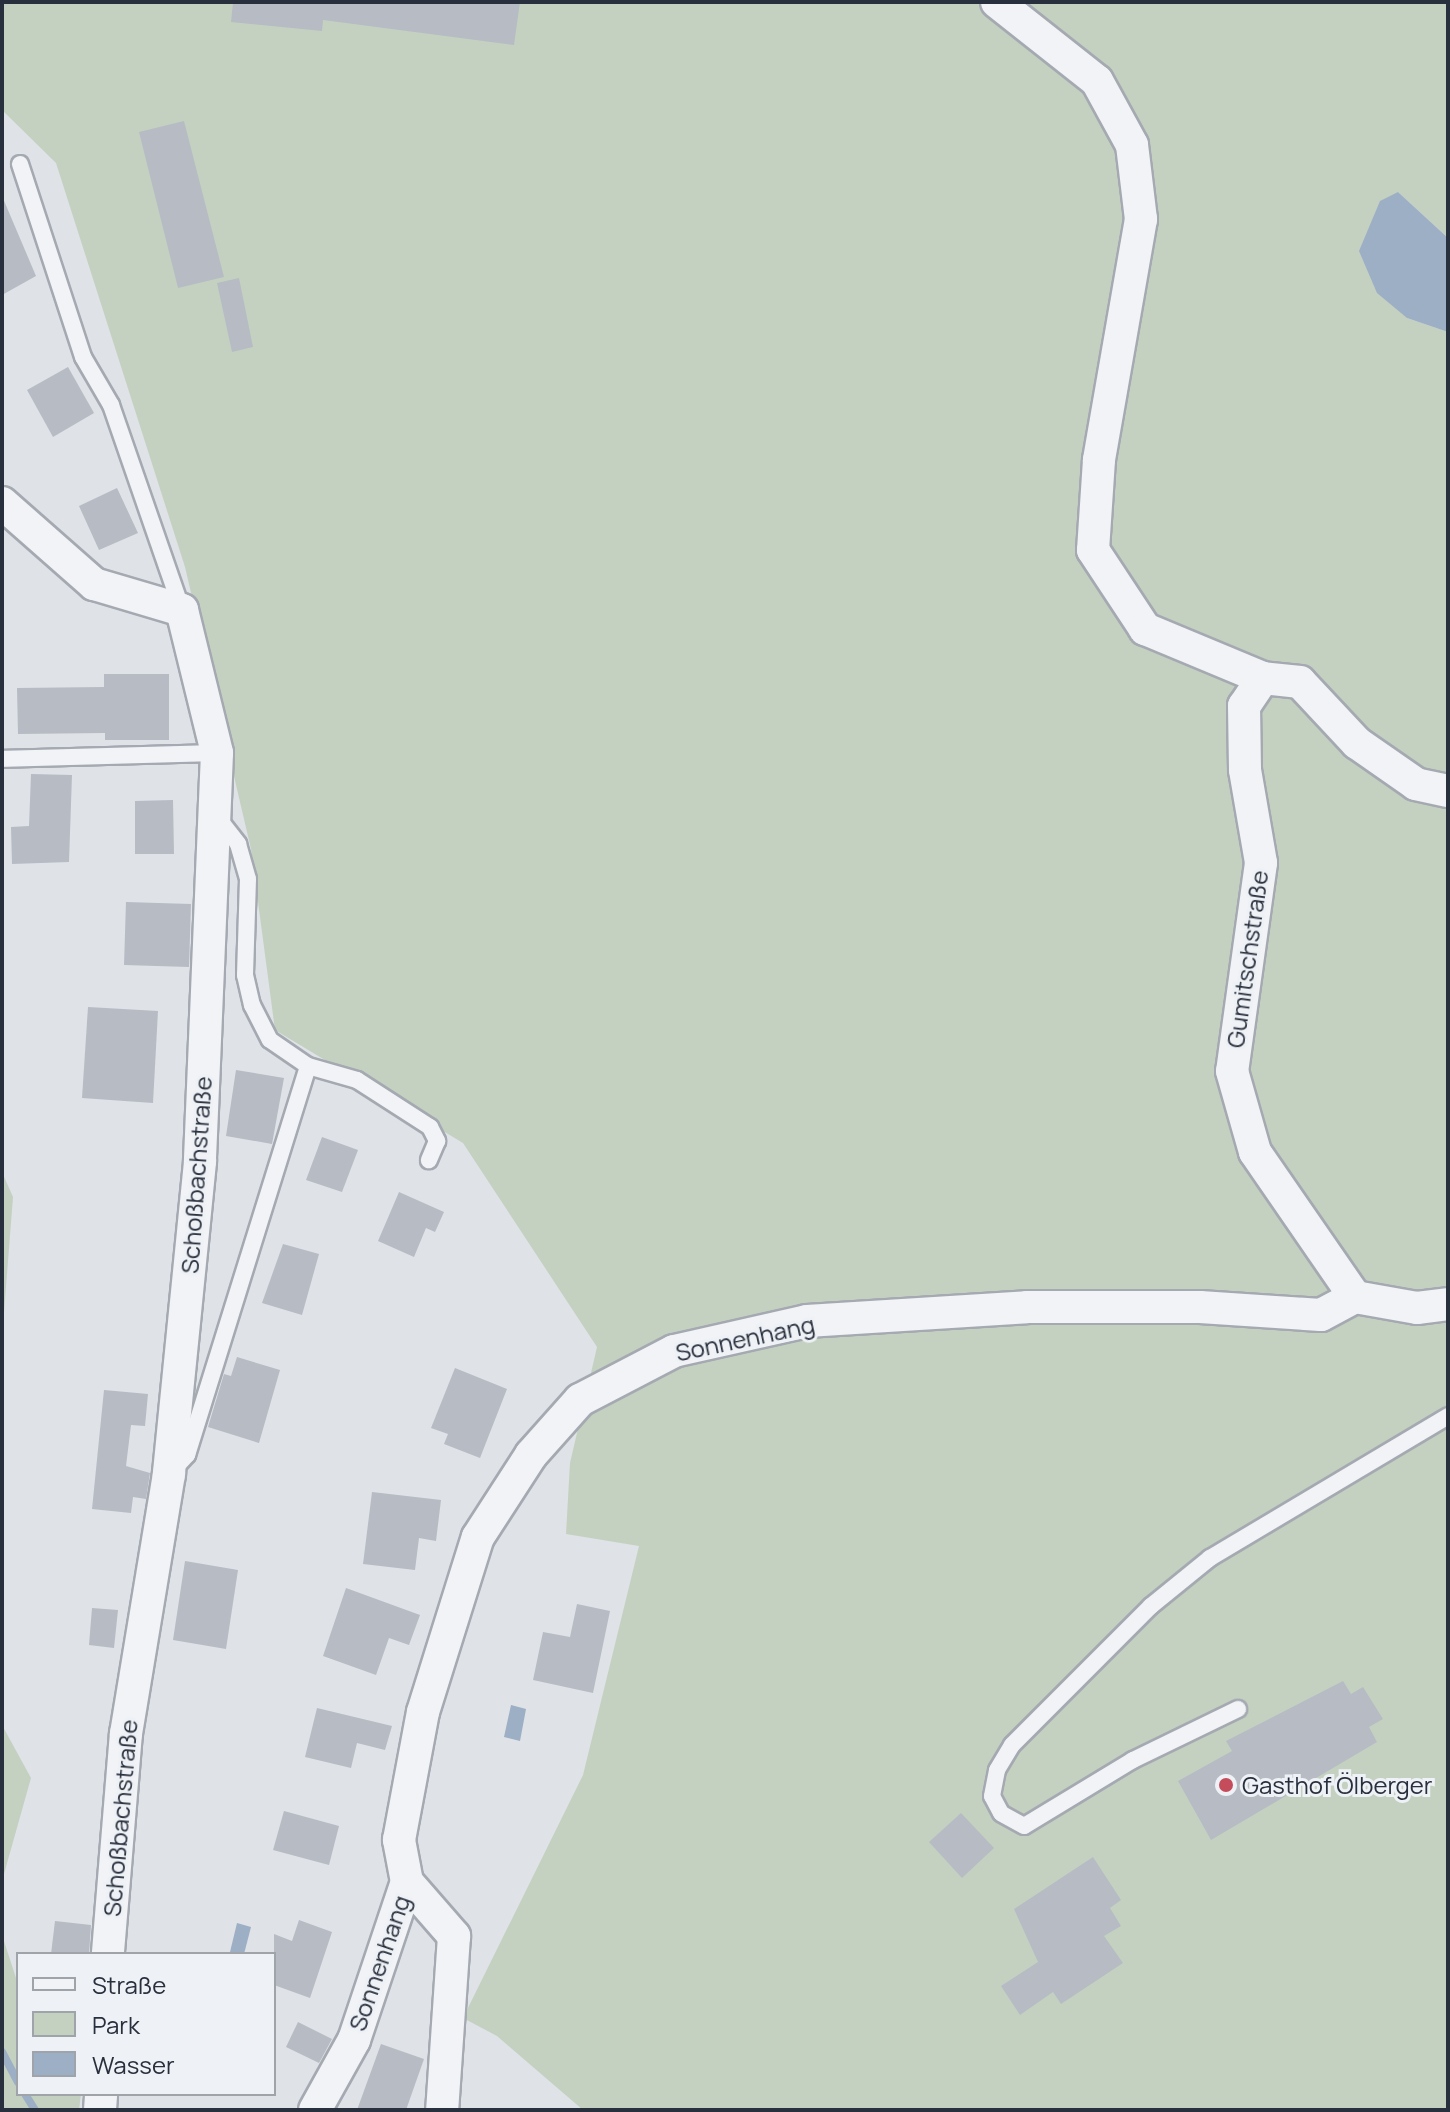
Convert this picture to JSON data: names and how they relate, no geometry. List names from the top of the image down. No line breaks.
{"streets":{"street":["Gumitschstraße","Schoßbachstraße","Sonnenhang"]},"crossings":[["Gumitschstraße","Sonnenhang"]],"places":["Gasthof Ölberger"],"legend":["Straße","Park","Wasser"]}
